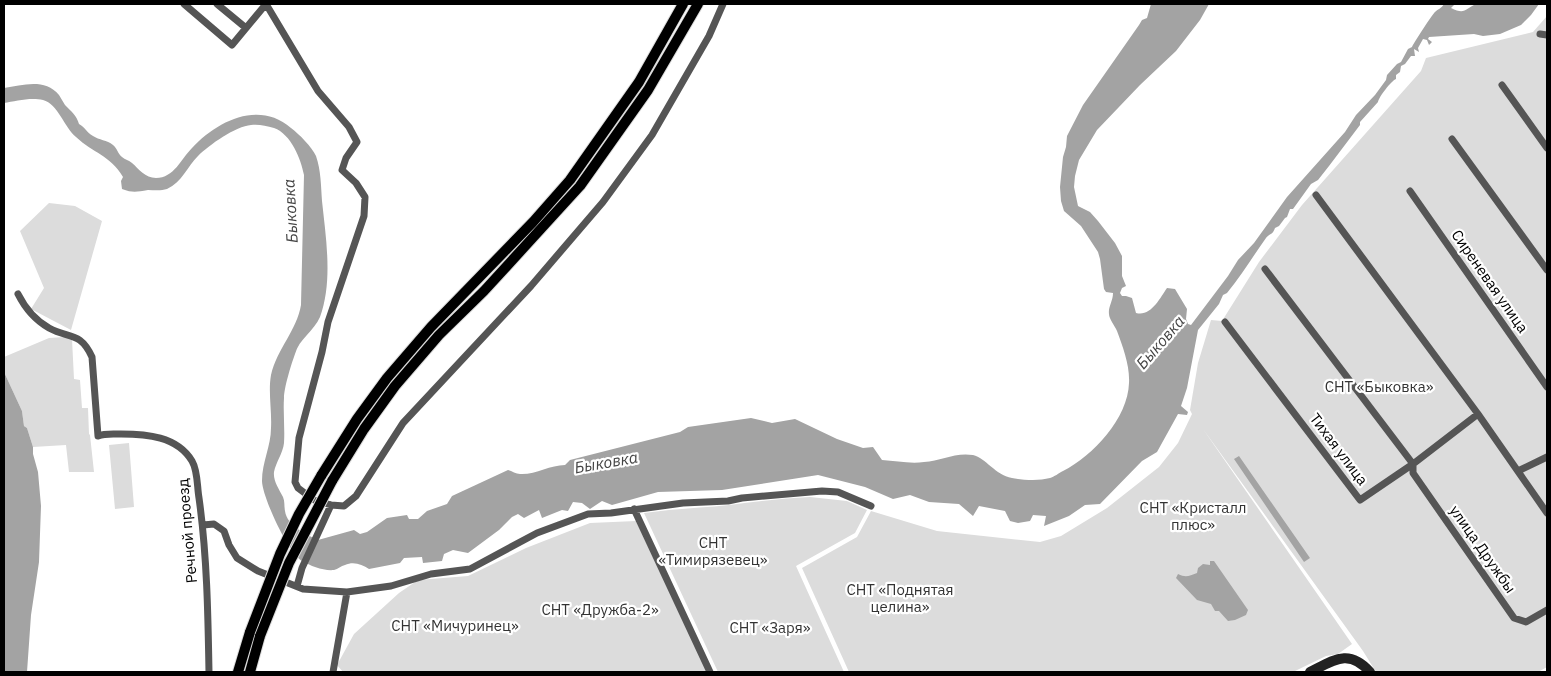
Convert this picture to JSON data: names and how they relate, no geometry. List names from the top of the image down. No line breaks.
{"streets":{"street":["Сиреневая улица","Тихая улица","Речной проезд","улица Дружбы"]},"crossings":[["Тихая улица","улица Дружбы"]],"water":["Быковка"],"parks":["СНТ «Быковка»","СНТ «Кристалл плюс»","СНТ «Тимирязевец»","СНТ «Поднятая целина»","СНТ «Дружба-2»","СНТ «Мичуринец»","СНТ «Заря»"]}
